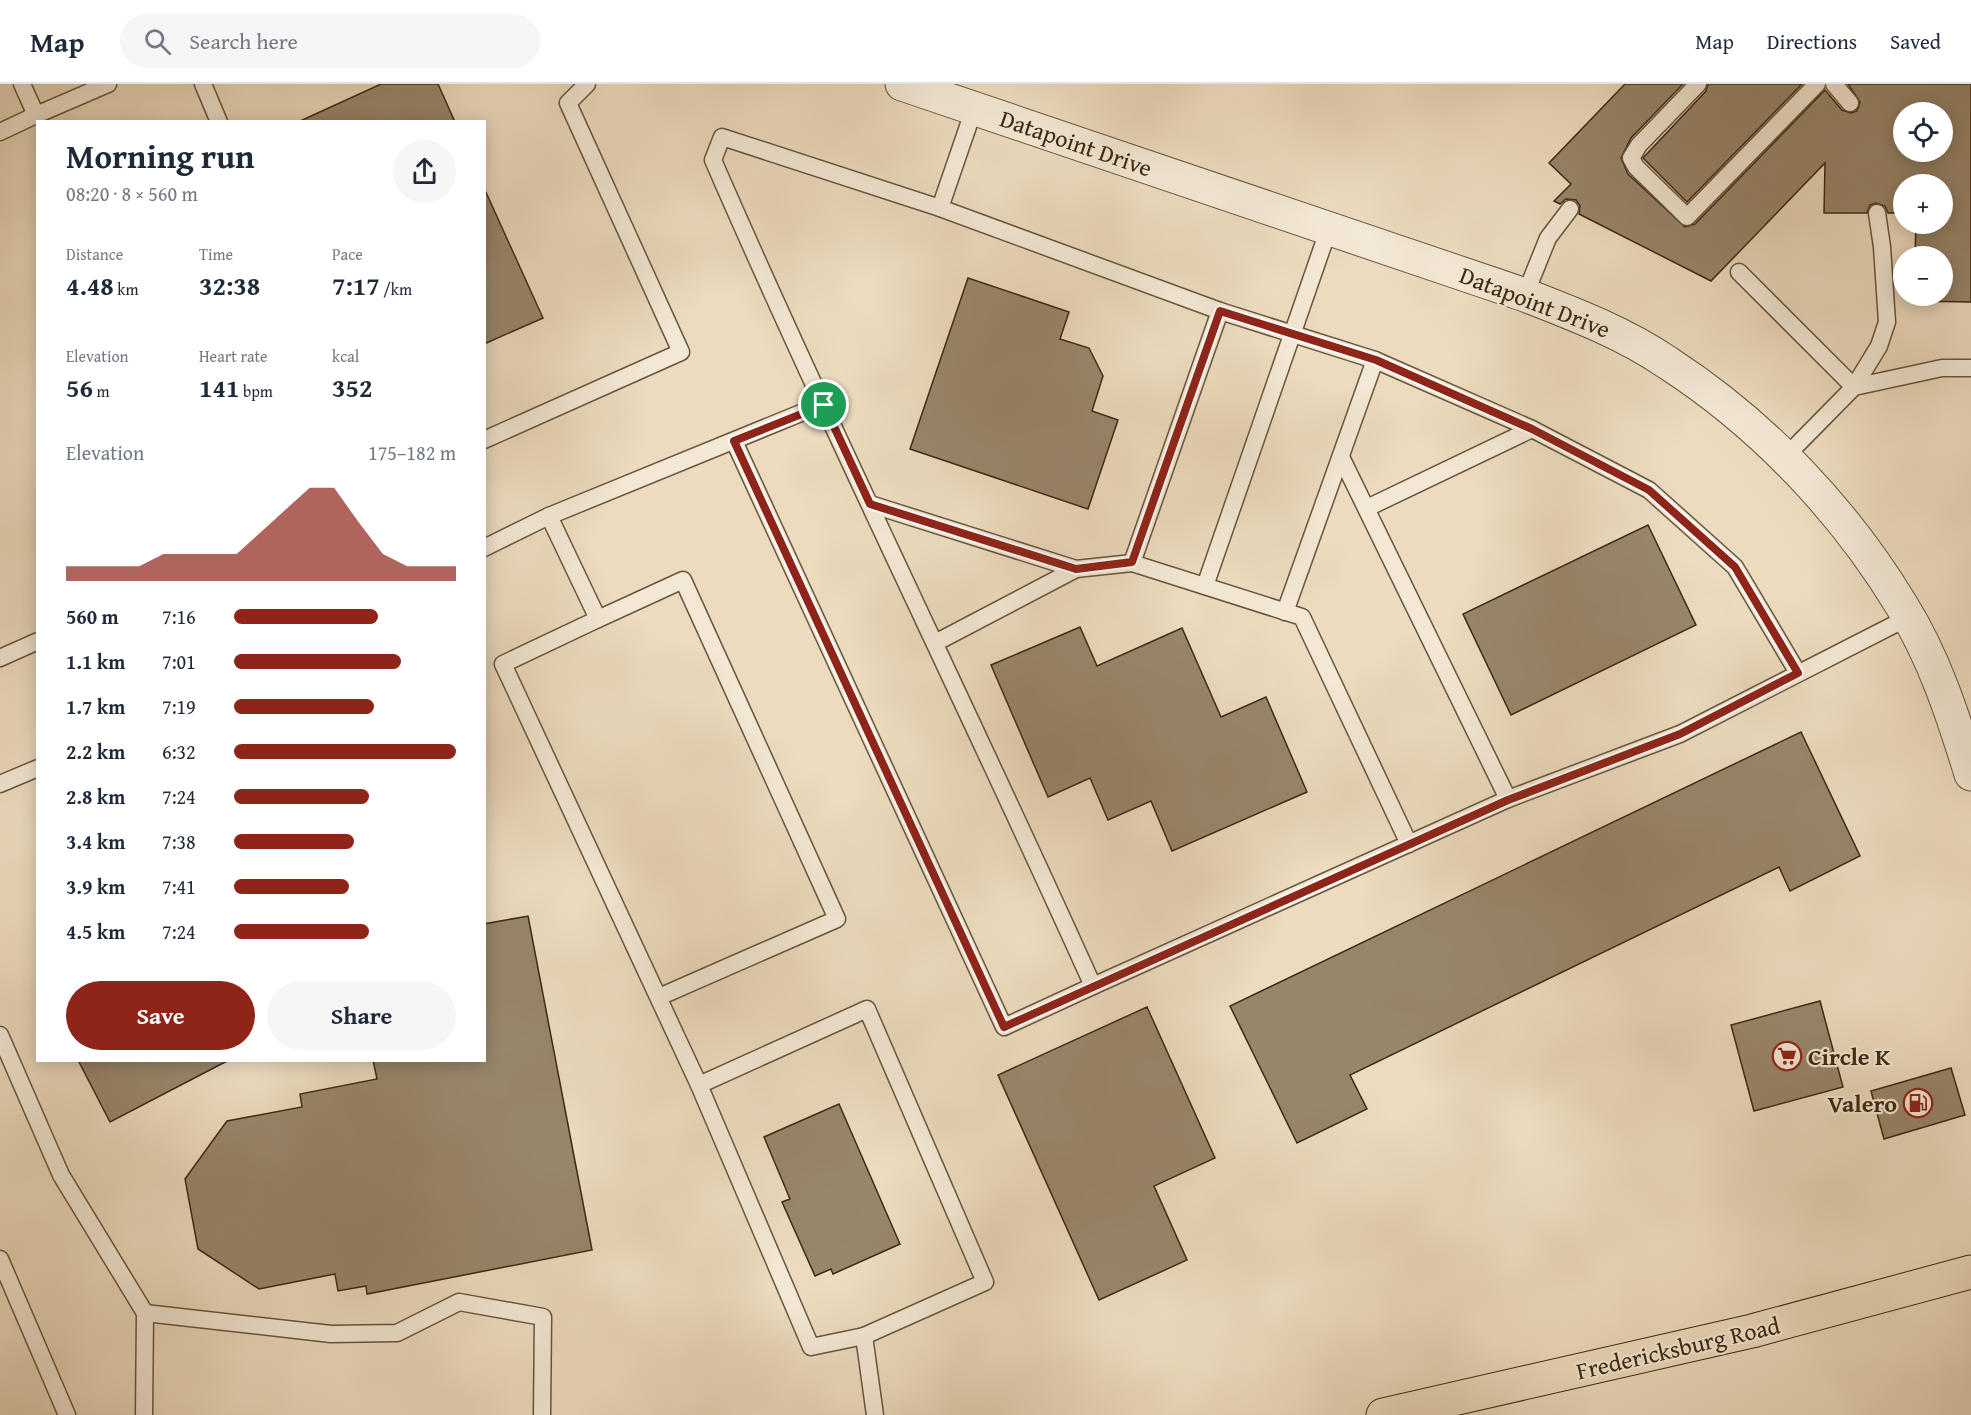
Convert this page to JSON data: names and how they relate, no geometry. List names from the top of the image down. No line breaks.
{"streets":{"main road":["Fredericksburg Road"],"street":["Datapoint Drive"]},"places":{"supermarket":["Circle K"],"fuel station":["Valero"]},"page":{"header":"Map","search":"Search here","nav":["Map","Directions","Saved"],"map_buttons":["+","−"],"heading":["Morning run","08:20 · 8 × 560 m"],"stats":[["Distance","4.48 km"],["Time","32:38"],["Pace","7:17 /km"],["Elevation","56 m"],["Heart rate","141 bpm"],["kcal","352"]],"chart":["Elevation","175–182 m"],"list":[{"name":"560 m","note":"7:16"},{"name":"1.1 km","note":"7:01"},{"name":"1.7 km","note":"7:19"},{"name":"2.2 km","note":"6:32"},{"name":"2.8 km","note":"7:24"},{"name":"3.4 km","note":"7:38"},{"name":"3.9 km","note":"7:41"},{"name":"4.5 km","note":"7:24"}],"buttons":["Save","Share"]}}
